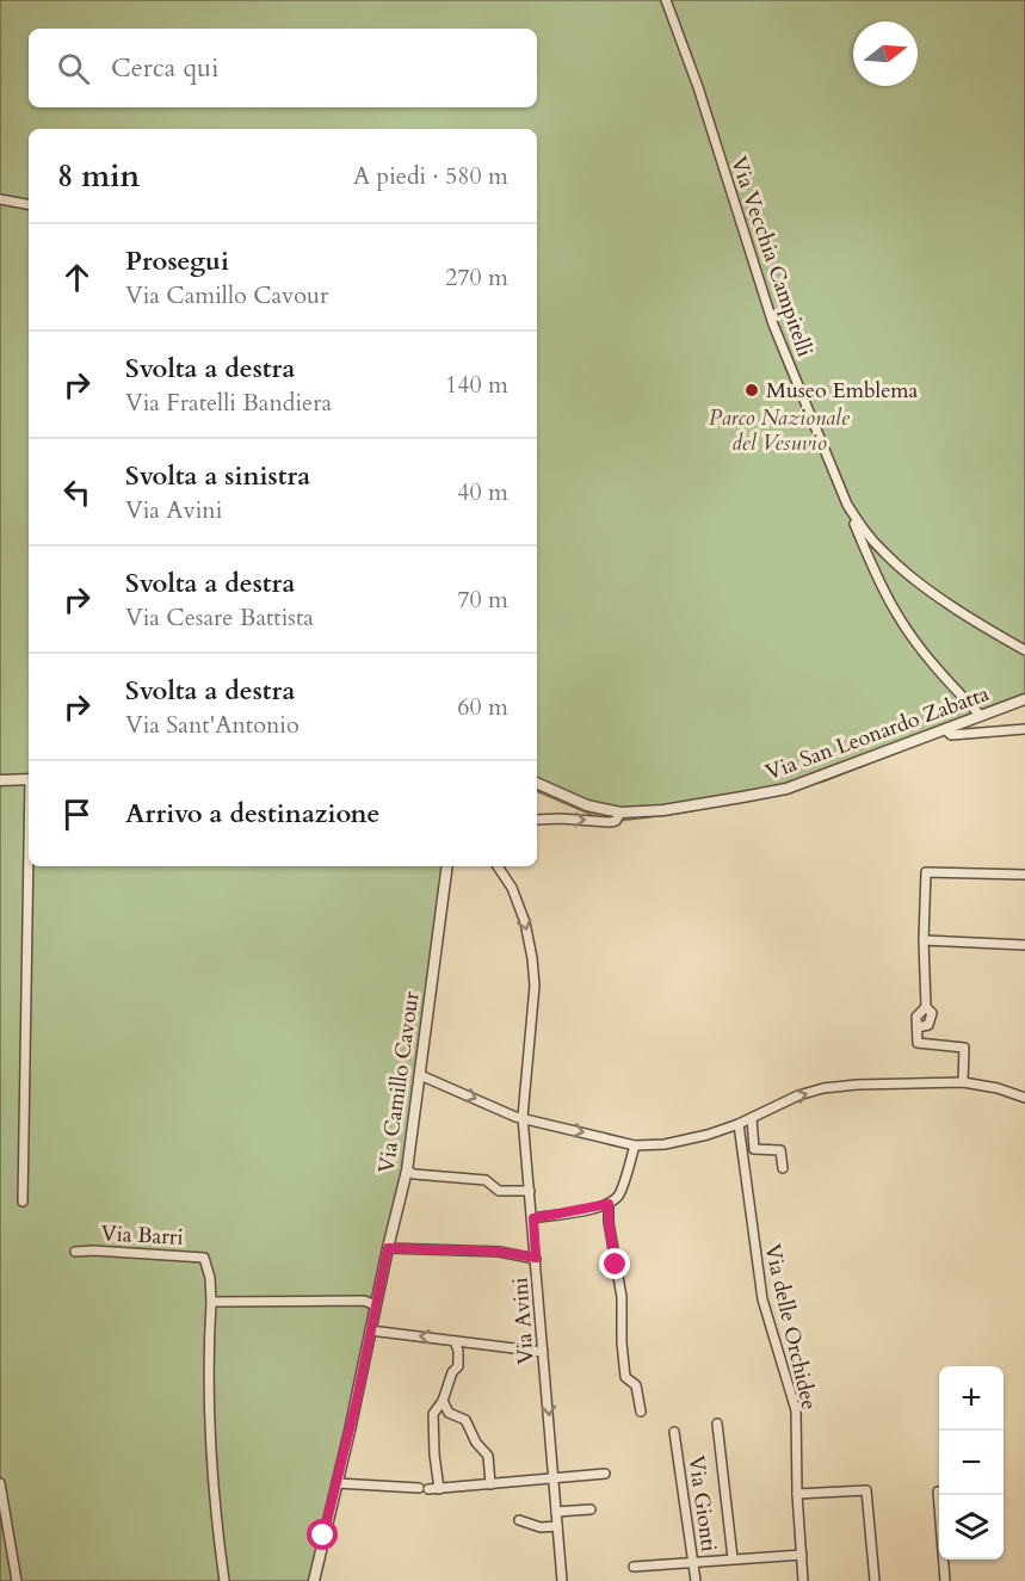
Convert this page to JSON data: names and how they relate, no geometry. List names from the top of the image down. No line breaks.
{"streets":{"street":["Via Vecchia Campitelli","Via San Leonardo Zabatta","Via Camillo Cavour","Via Barri","Via Avini","Via delle Orchidee","Via Gionti"]},"one_way":["Via Avini"],"parks":["Parco Nazionale del Vesuvio"],"places":["Museo Emblema"],"north":"right","page":{"search":"Cerca qui","heading":["8 min","A piedi · 580 m"],"list":[["Prosegui","Via Camillo Cavour","270 m"],["Svolta a destra","Via Fratelli Bandiera","140 m"],["Svolta a sinistra","Via Avini","40 m"],["Svolta a destra","Via Cesare Battista","70 m"],["Svolta a destra","Via Sant'Antonio","60 m"],"Arrivo a destinazione"],"map_buttons":["+","−"]}}
